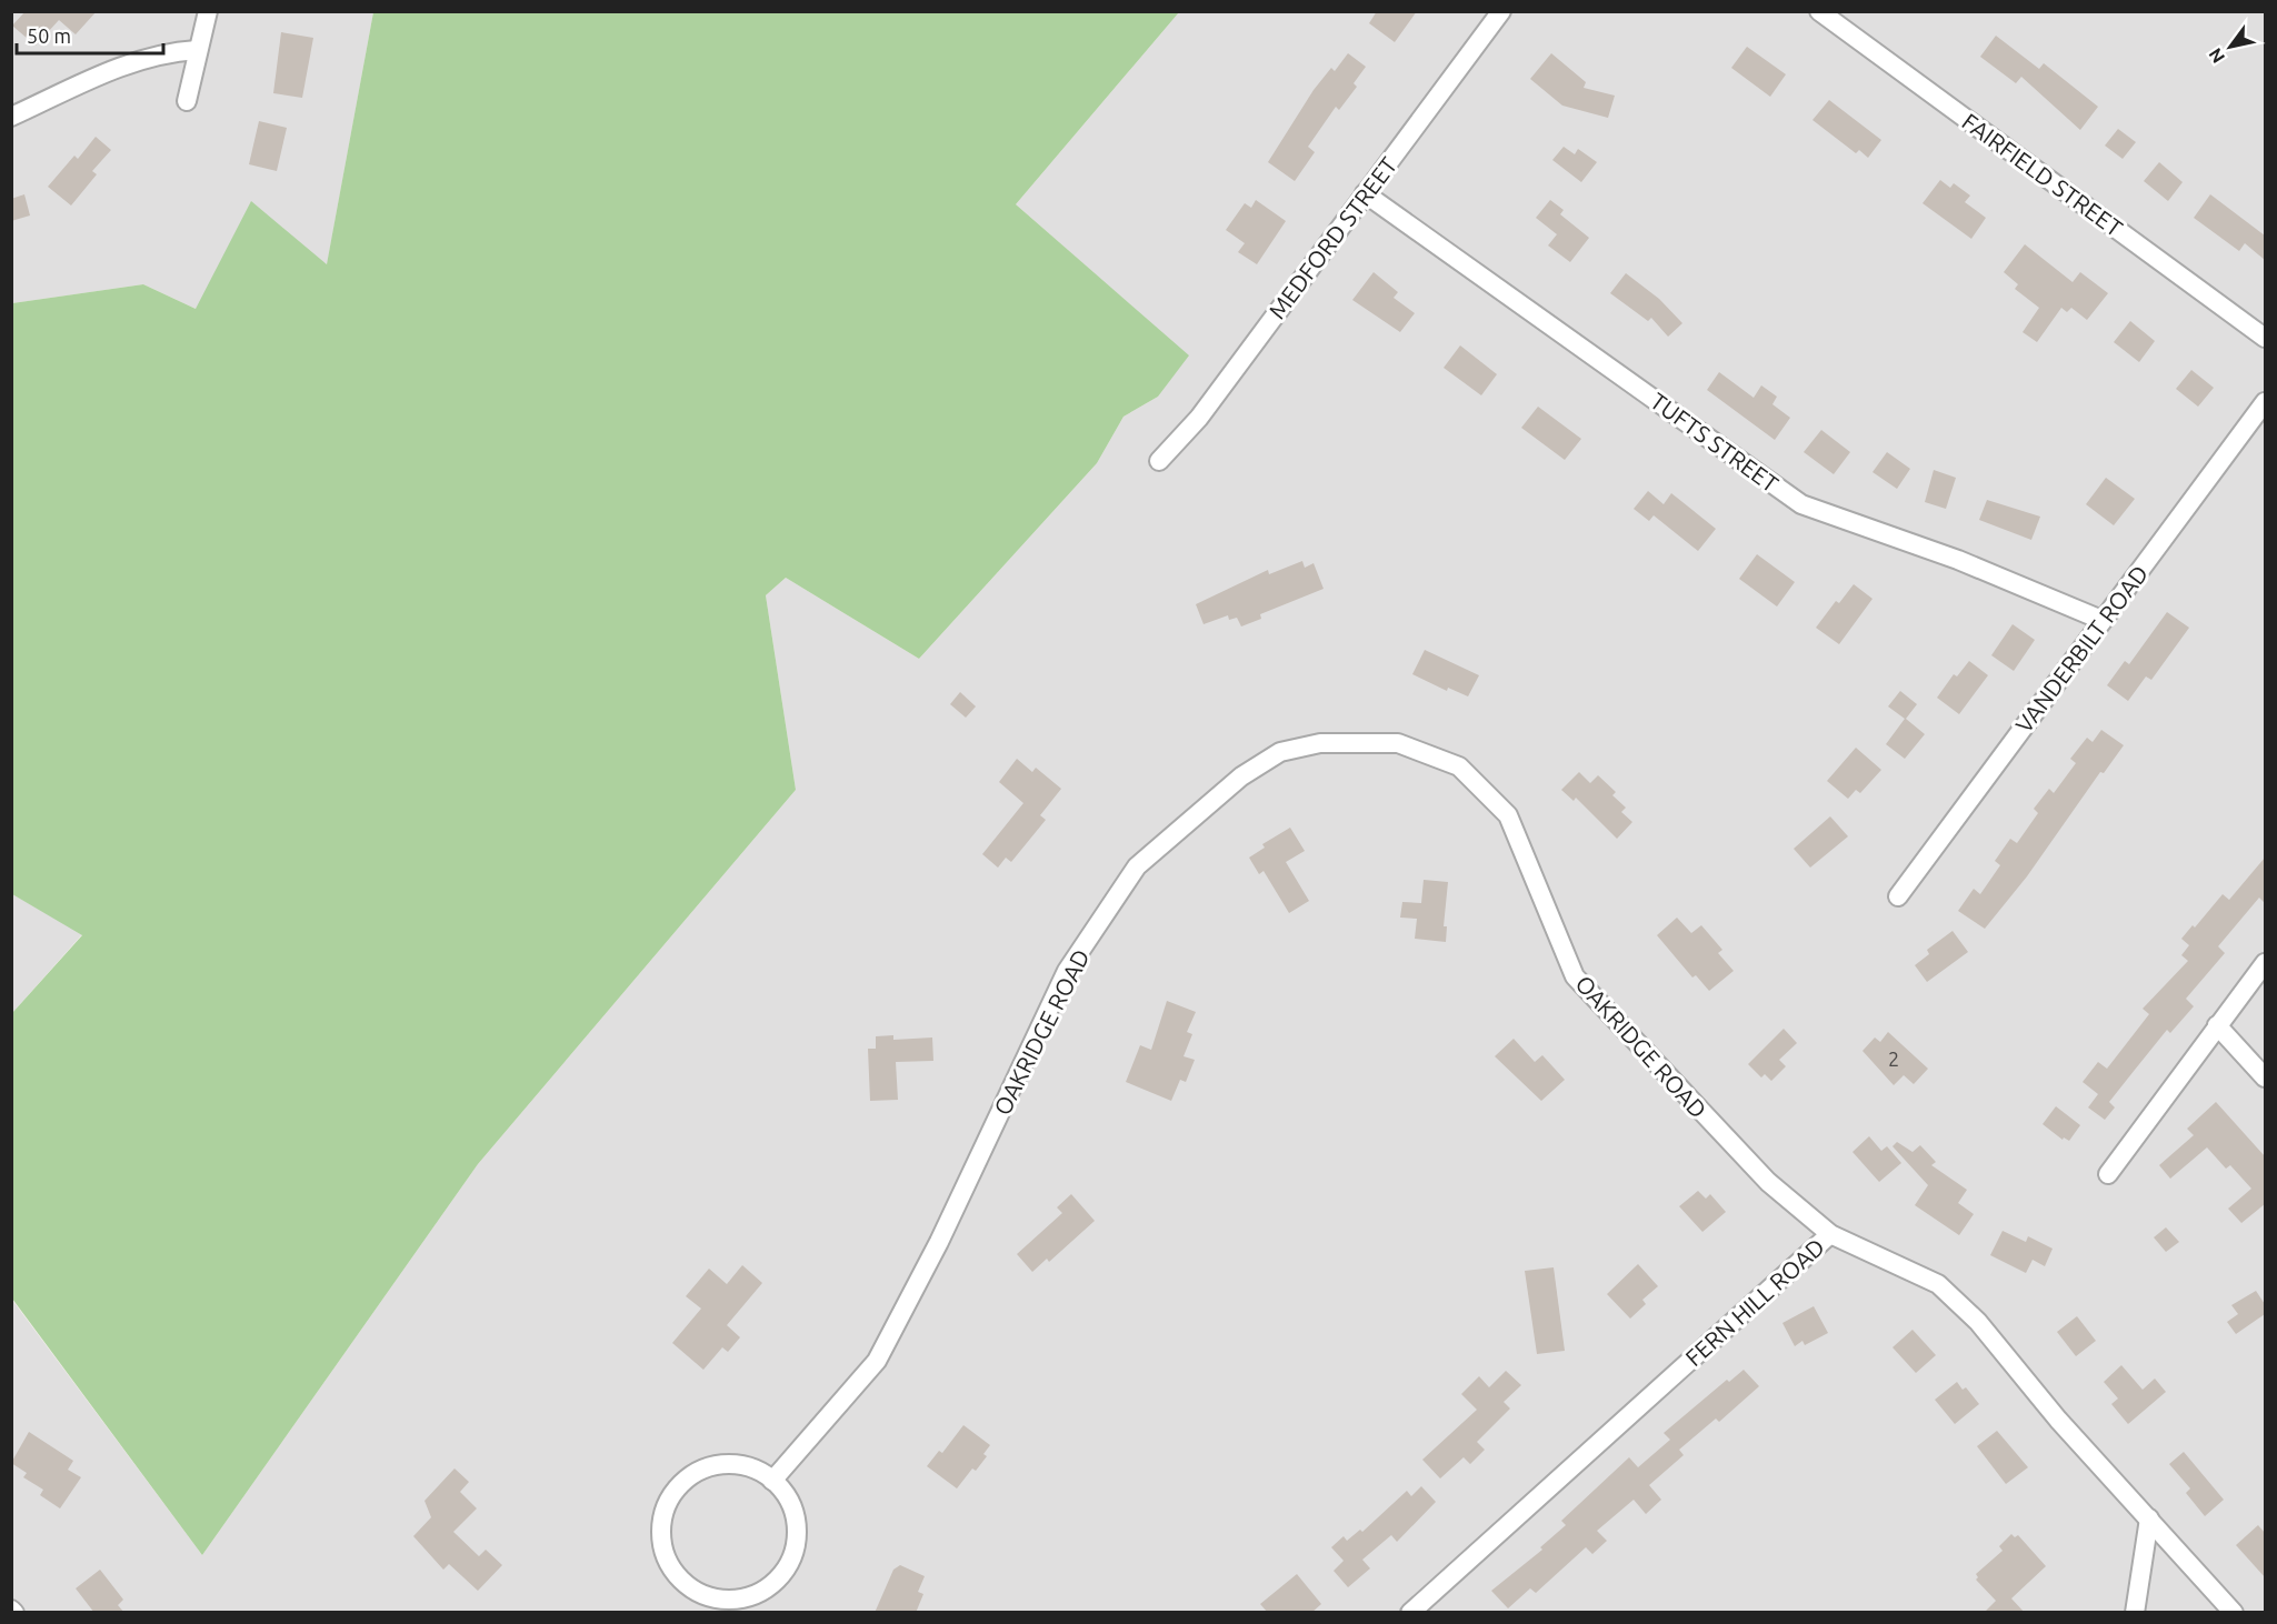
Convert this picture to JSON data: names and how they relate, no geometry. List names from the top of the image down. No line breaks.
{"streets":{"street":["FAIRFIELD STREET","MEDFORD STREET","TUFTS STREET","VANDERBILT ROAD","OAKRIDGE ROAD","FERN HILL ROAD"]},"crossings":[["MEDFORD STREET","TUFTS STREET"],["TUFTS STREET","VANDERBILT ROAD"],["OAKRIDGE ROAD","FERN HILL ROAD"]],"house_numbers":["2"],"scale_bar":"50 m","north":"bottom left"}
